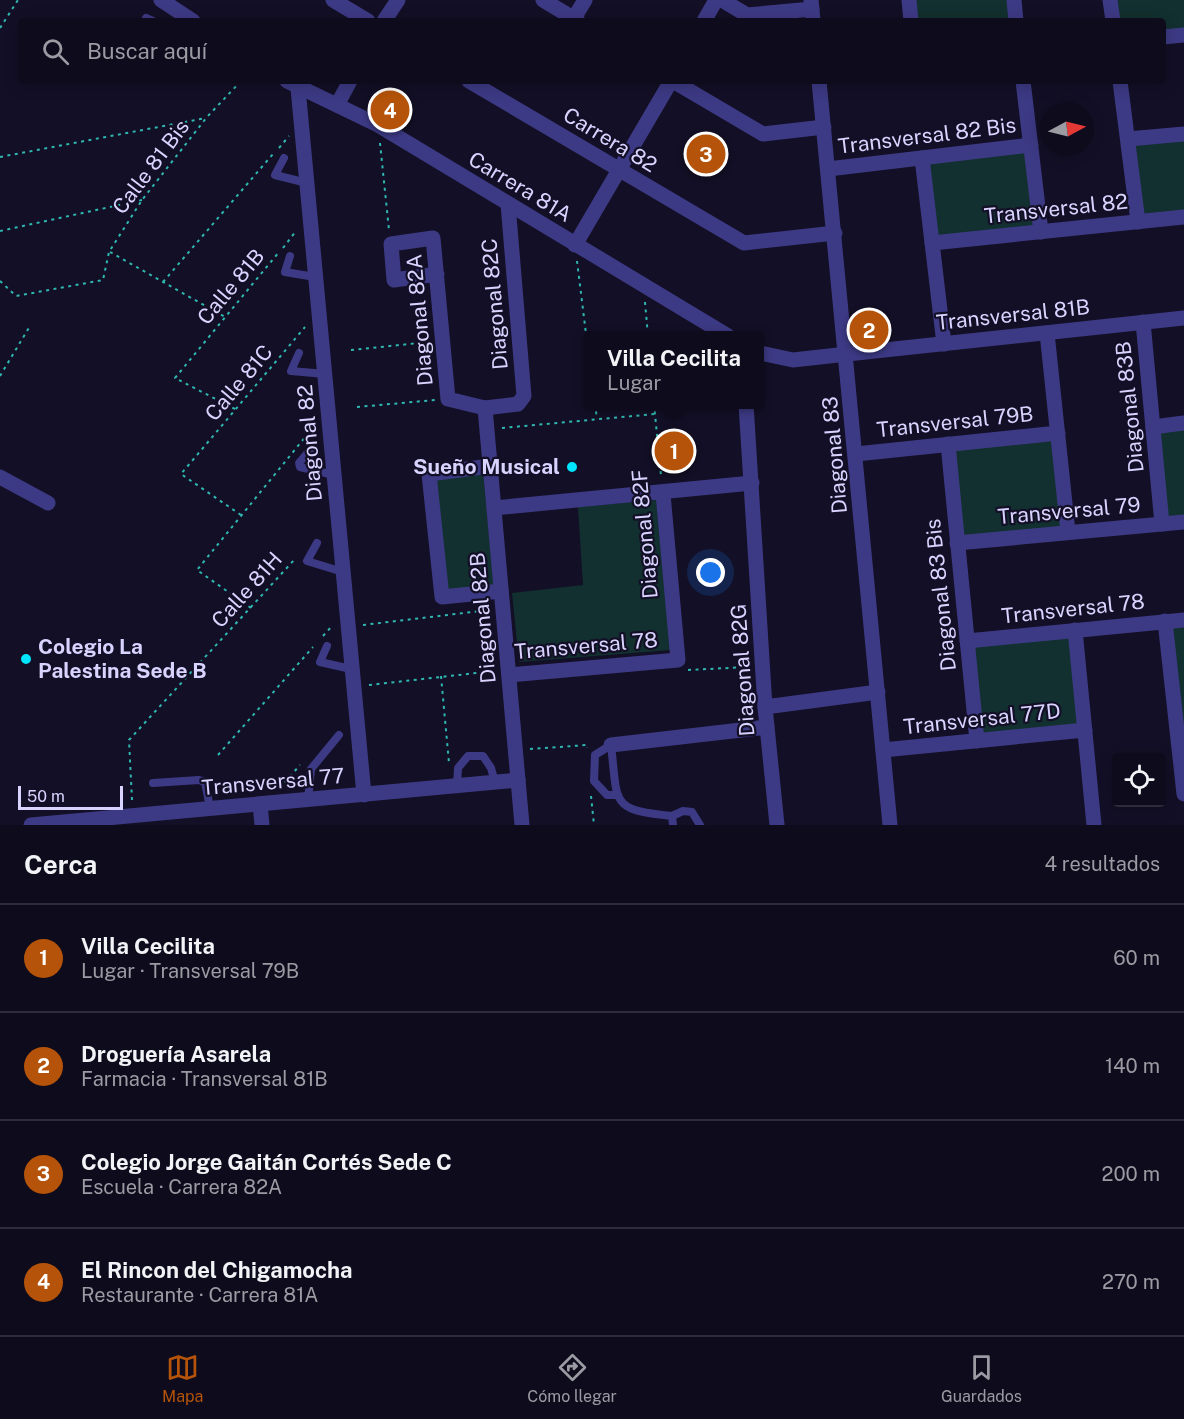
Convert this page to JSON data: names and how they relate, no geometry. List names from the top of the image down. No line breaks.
{"streets":{"street":["Transversal 82 Bis","Carrera 82","Carrera 81A","Transversal 82","Diagonal 82C","Transversal 81B","Diagonal 82A","Diagonal 83B","Transversal 79B","Diagonal 82","Diagonal 83","Transversal 79","Diagonal 82F","Diagonal 83 Bis","Transversal 78","Diagonal 82B","Diagonal 82G","Transversal 77D","Transversal 77"],"path":["Calle 81 Bis","Calle 81B","Calle 81C","Calle 81H"]},"crossings":[["Transversal 82 Bis","Diagonal 83"],["Carrera 82","Diagonal 83"],["Carrera 81A","Diagonal 82C"],["Carrera 81A","Diagonal 82"],["Calle 81B","Calle 81C"],["Calle 81B","Diagonal 82"],["Diagonal 82C","Diagonal 82B"],["Transversal 81B","Diagonal 83B"],["Transversal 81B","Diagonal 83"],["Calle 81C","Diagonal 82"],["Diagonal 83B","Transversal 79"],["Transversal 79B","Diagonal 83"],["Transversal 79B","Diagonal 83 Bis"],["Diagonal 82","Transversal 78"],["Diagonal 82","Transversal 77"],["Diagonal 83","Transversal 77D"],["Transversal 79","Diagonal 83 Bis"],["Diagonal 82F","Transversal 78"],["Calle 81H","Transversal 77"],["Diagonal 83 Bis","Transversal 78"],["Diagonal 83 Bis","Transversal 77D"],["Transversal 78","Diagonal 82B"],["Diagonal 82B","Transversal 77"]],"places":["Sueño Musical","Colegio La Palestina Sede B"],"scale_bar":"50 m","north":"right","page":{"search":"Buscar aquí","pins":["4","3","2","1"],"popup":["Villa Cecilita","Lugar"],"scale":"50 m","heading":["Cerca","4 resultados"],"list":[{"mark":"1","name":"Villa Cecilita","note":"Lugar · Transversal 79B","value":"60 m"},{"mark":"2","name":"Droguería Asarela","note":"Farmacia · Transversal 81B","value":"140 m"},{"mark":"3","name":"Colegio Jorge Gaitán Cortés Sede C","note":"Escuela · Carrera 82A","value":"200 m"},{"mark":"4","name":"El Rincon del Chigamocha","note":"Restaurante · Carrera 81A","value":"270 m"}],"nav":["Mapa","Cómo llegar","Guardados"]}}
